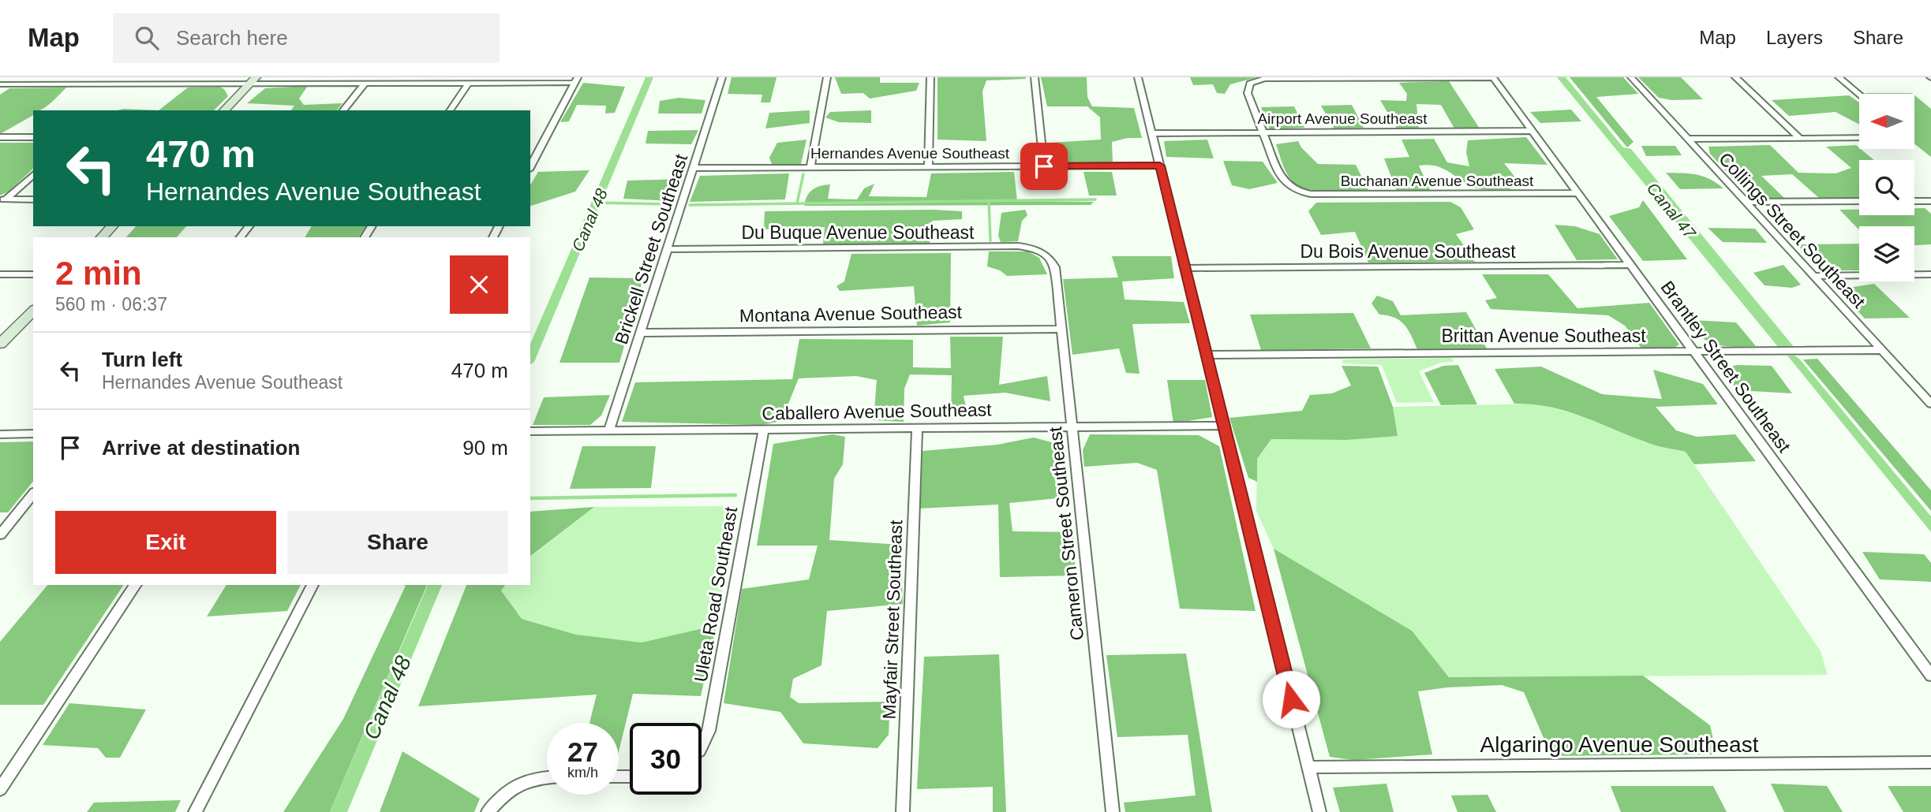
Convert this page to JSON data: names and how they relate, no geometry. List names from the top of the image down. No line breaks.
{"streets":{"street":["Airport Avenue Southeast","Hernandes Avenue Southeast","Buchanan Avenue Southeast","Collings Street Southeast","Du Buque Avenue Southeast","Brickell Street Southeast","Du Bois Avenue Southeast","Montana Avenue Southeast","Brittan Avenue Southeast","Brantley Street Southeast","Caballero Avenue Southeast","Cameron Street Southeast","Uleta Road Southeast","Mayfair Street Southeast","Algaringo Avenue Southeast"]},"crossings":[["Airport Avenue Southeast","Buchanan Avenue Southeast"],["Airport Avenue Southeast","Brantley Street Southeast"],["Hernandes Avenue Southeast","Brickell Street Southeast"],["Buchanan Avenue Southeast","Brantley Street Southeast"],["Collings Street Southeast","Brittan Avenue Southeast"],["Du Buque Avenue Southeast","Brickell Street Southeast"],["Du Buque Avenue Southeast","Cameron Street Southeast"],["Brickell Street Southeast","Montana Avenue Southeast"],["Brickell Street Southeast","Caballero Avenue Southeast"],["Du Bois Avenue Southeast","Brantley Street Southeast"],["Montana Avenue Southeast","Cameron Street Southeast"],["Brittan Avenue Southeast","Brantley Street Southeast"],["Caballero Avenue Southeast","Cameron Street Southeast"],["Caballero Avenue Southeast","Uleta Road Southeast"],["Caballero Avenue Southeast","Mayfair Street Southeast"]],"water":["Canal 47","Canal 48"],"north":"left","page":{"header":"Map","search":"Search here","nav":["Map","Layers","Share"],"turn":["470 m","Hernandes Avenue Southeast"],"heading":["2 min","560 m · 06:37"],"list":[{"name":"Turn left","note":"Hernandes Avenue Southeast","value":"470 m"},{"name":"Arrive at destination","value":"90 m"}],"buttons":["Exit","Share"],"speed":"27 km/h","limit":"30"}}
